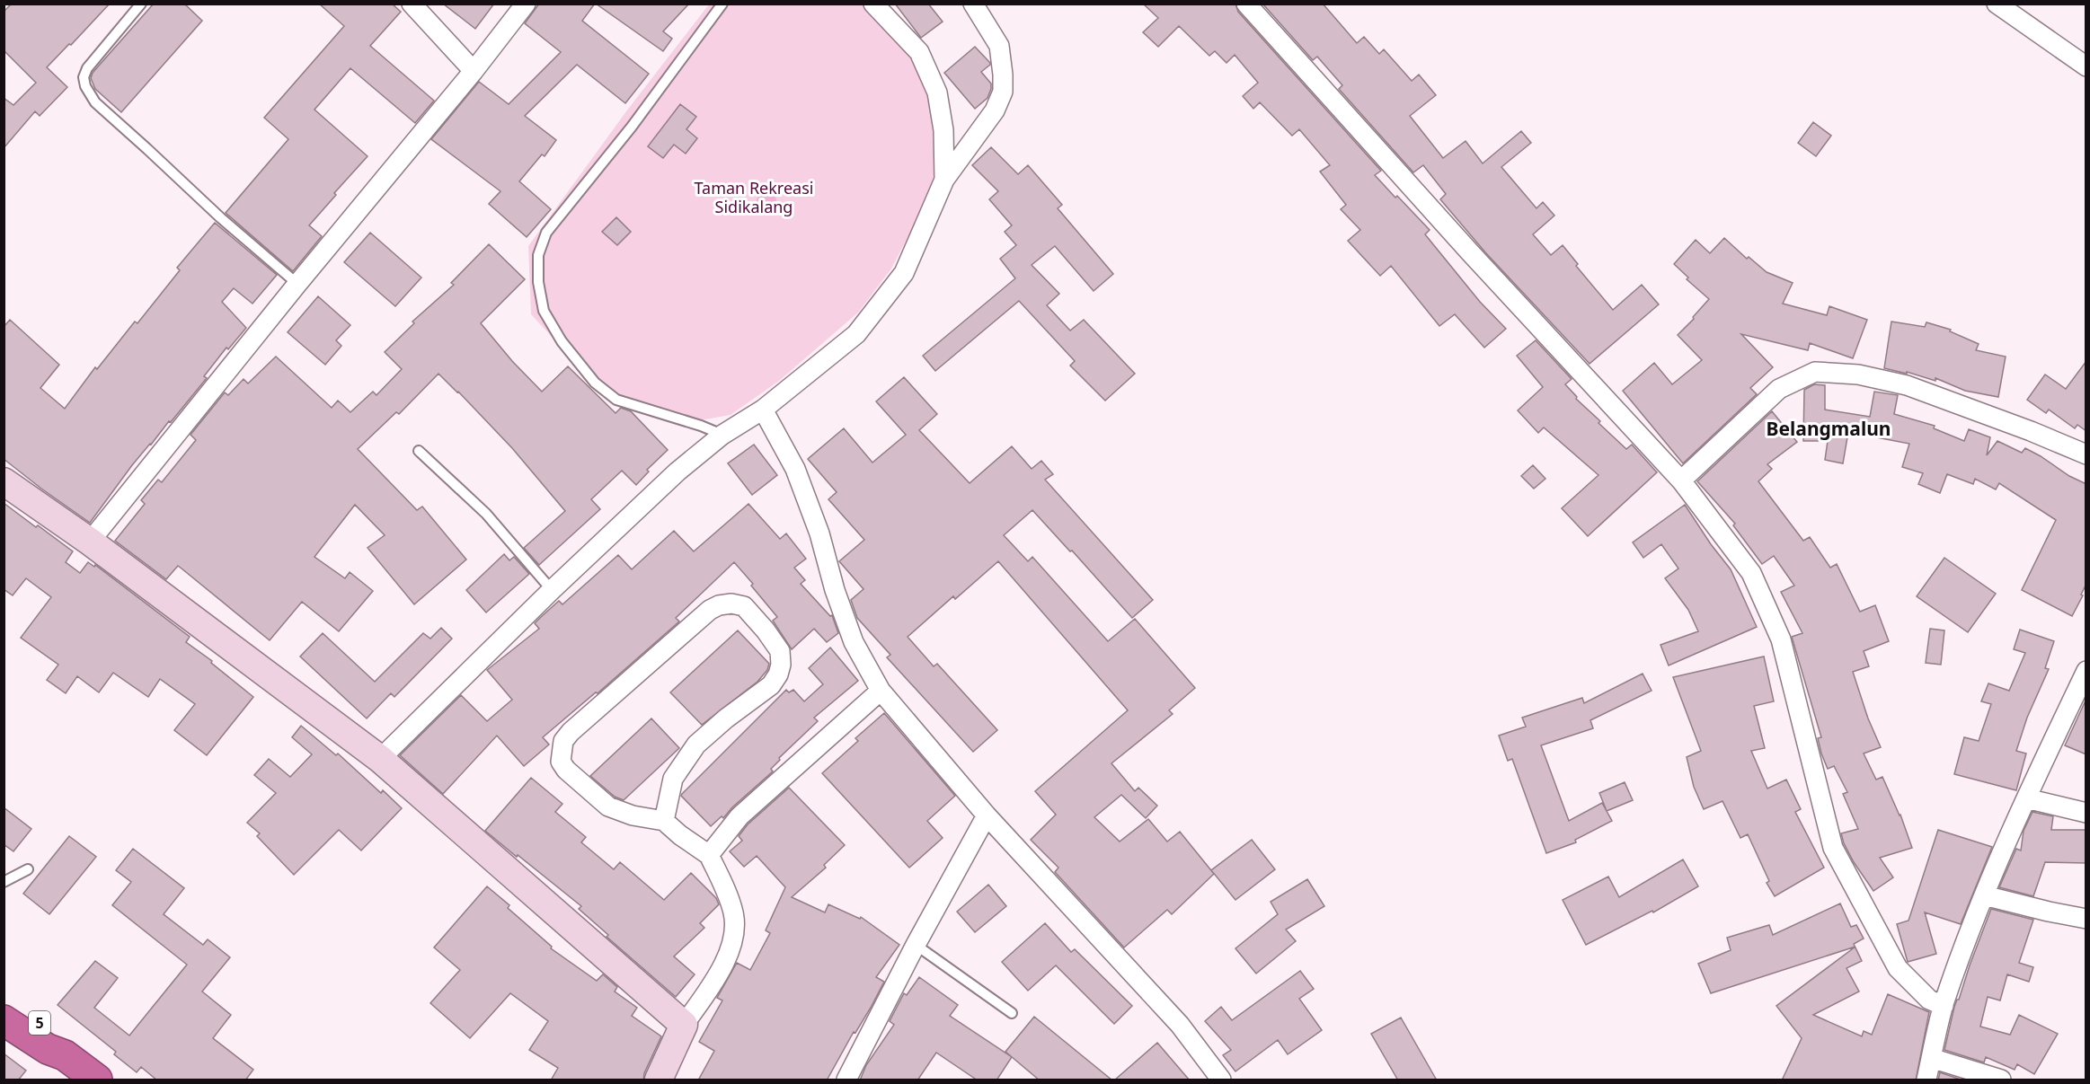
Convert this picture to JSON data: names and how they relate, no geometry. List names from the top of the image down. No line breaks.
{"streets":{"highway":["5"]},"districts":["Belangmalun"],"parks":["Taman Rekreasi Sidikalang"]}
